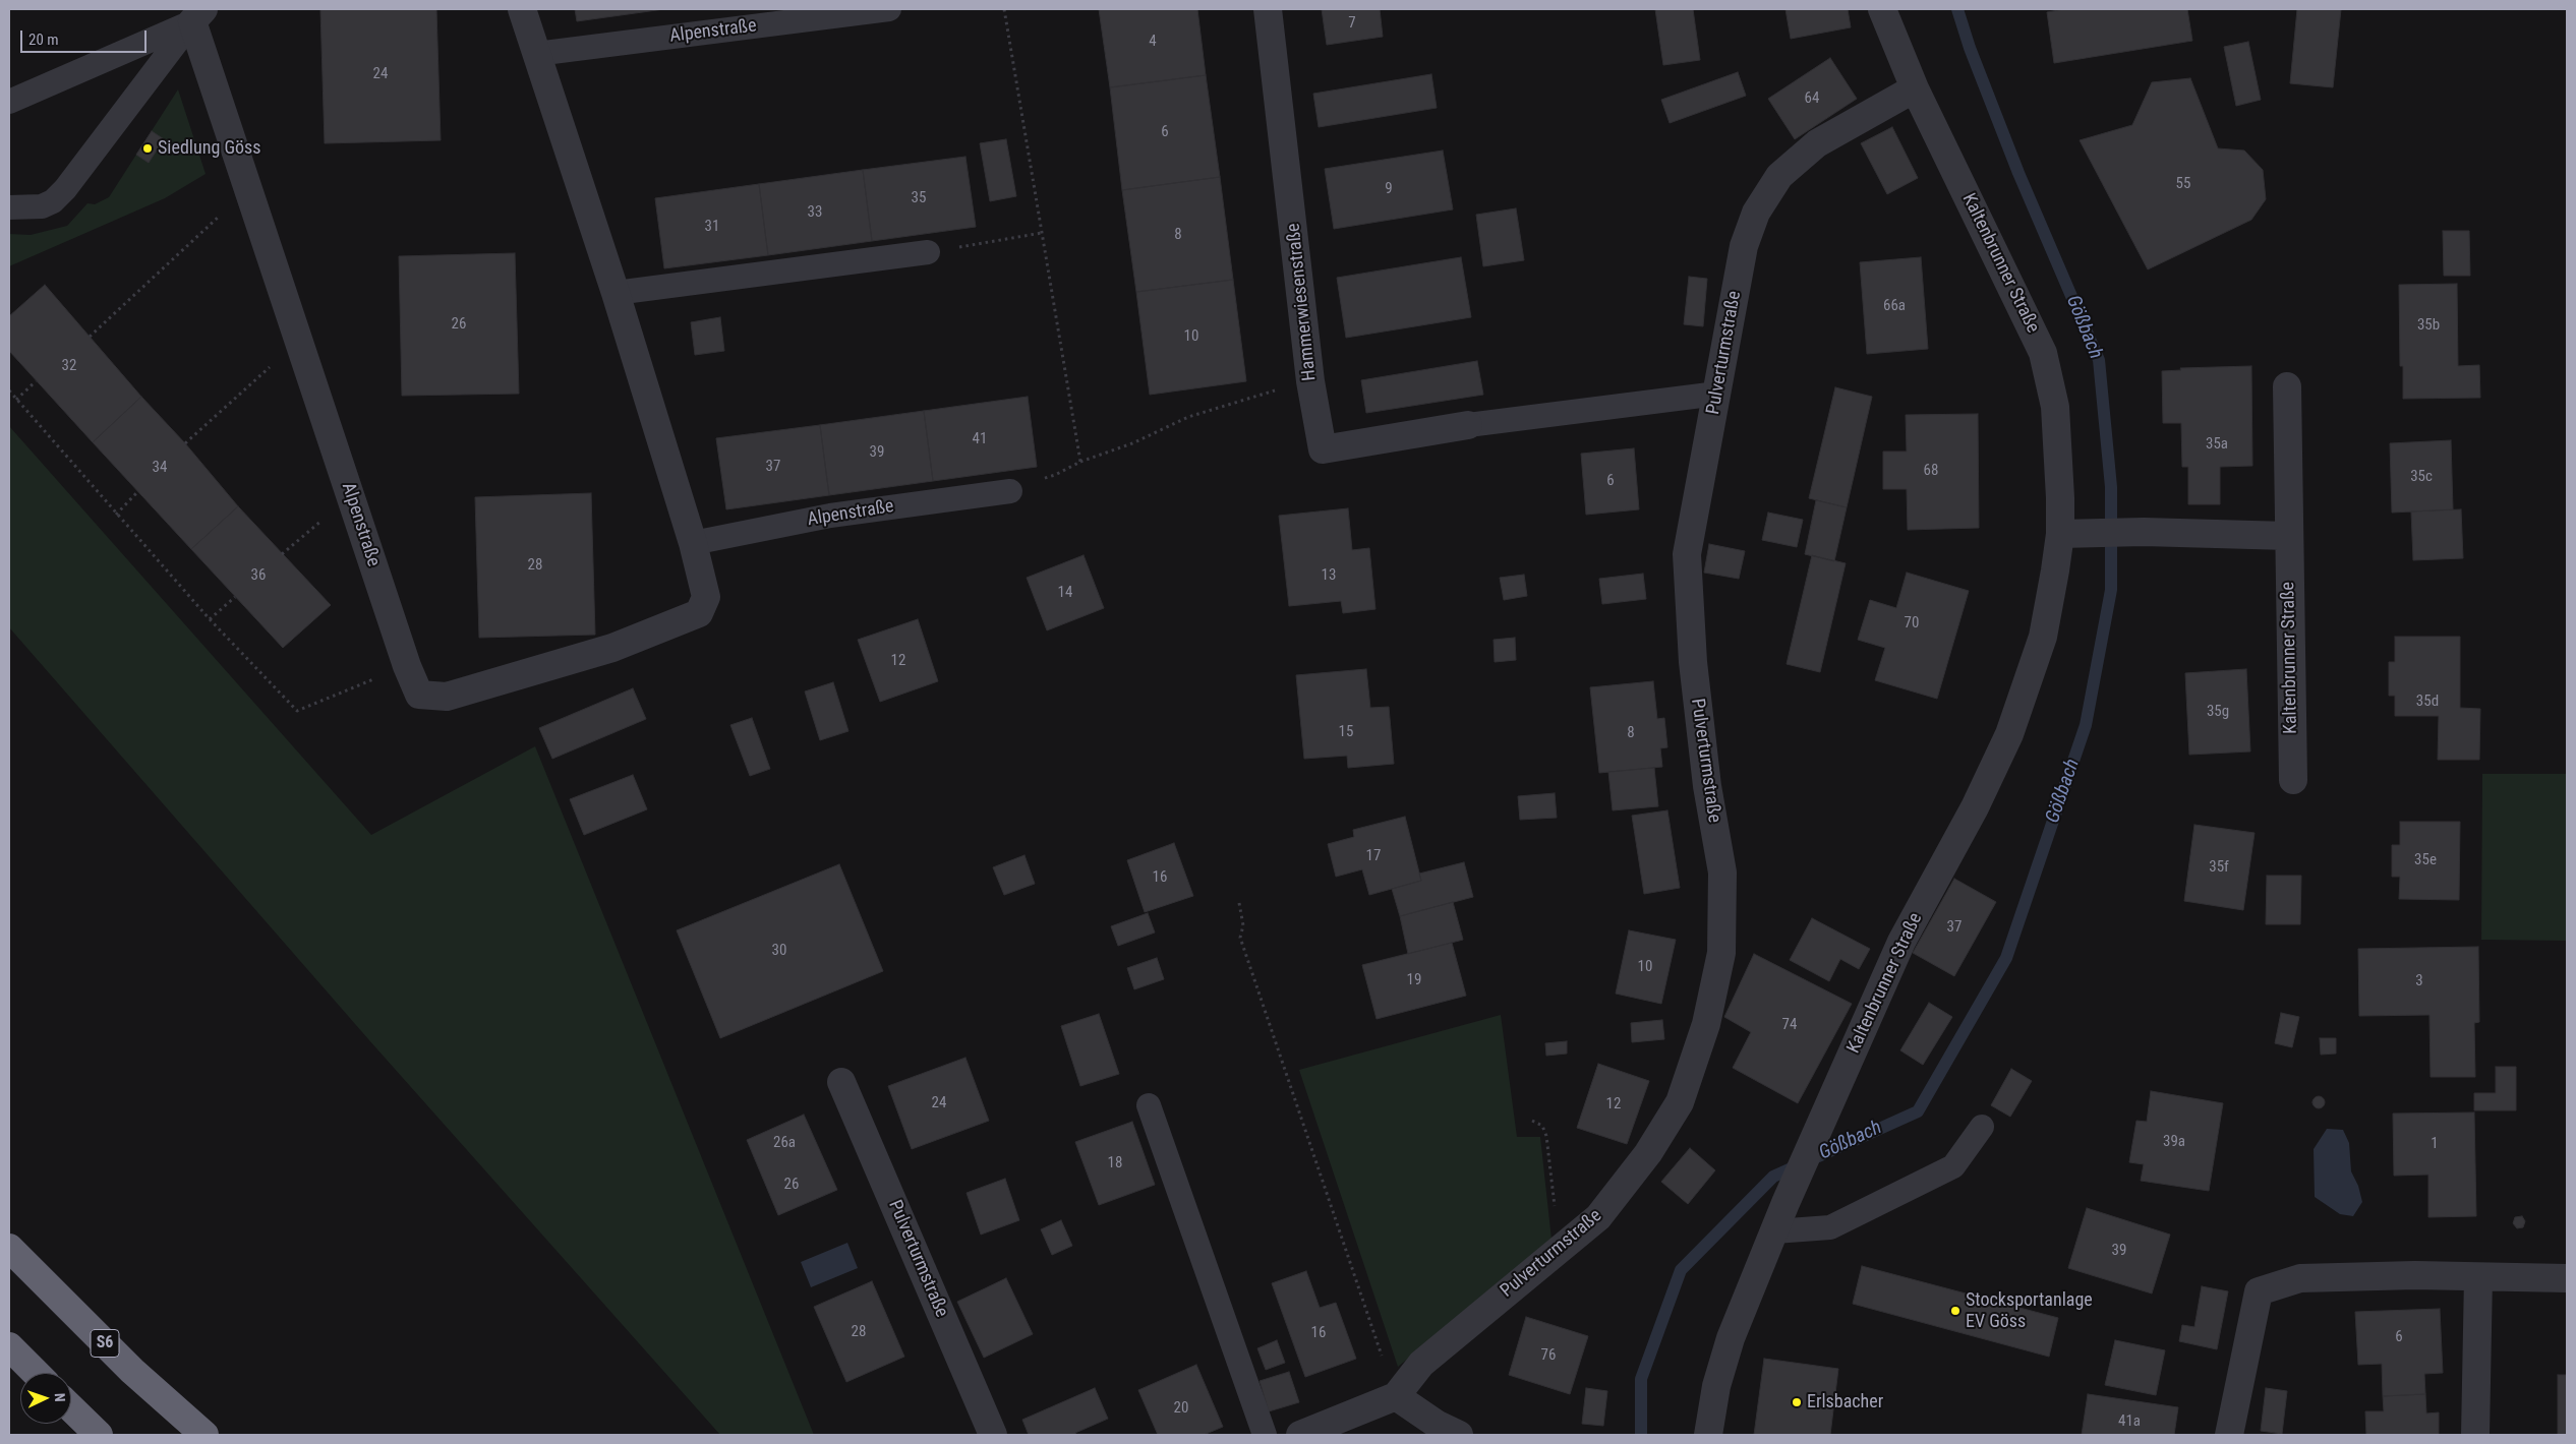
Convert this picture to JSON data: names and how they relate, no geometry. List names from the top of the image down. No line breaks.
{"streets":{"highway":["S6"],"street":["Alpenstraße","Kaltenbrunner Straße","Hammerwiesenstraße","Pulverturmstraße"]},"crossings":[["Kaltenbrunner Straße","Pulverturmstraße"]],"water":["Gößbach"],"places":["Siedlung Göss","Stocksportanlage EV Göss","Erlsbacher"],"house_numbers":["7","4","24","64","6","55","9","35","33","31","8","66a","26","35b","10","32","41","35a","39","37","34","68","35c","6","28","36","13","14","70","12","35d","35g","15","8","17","35e","35f","16","37","30","10","19","3","74","24","12","39a","26a","1","18","26","39","28","16","6","76","20","41a"],"scale_bar":"20 m","north":"right"}
